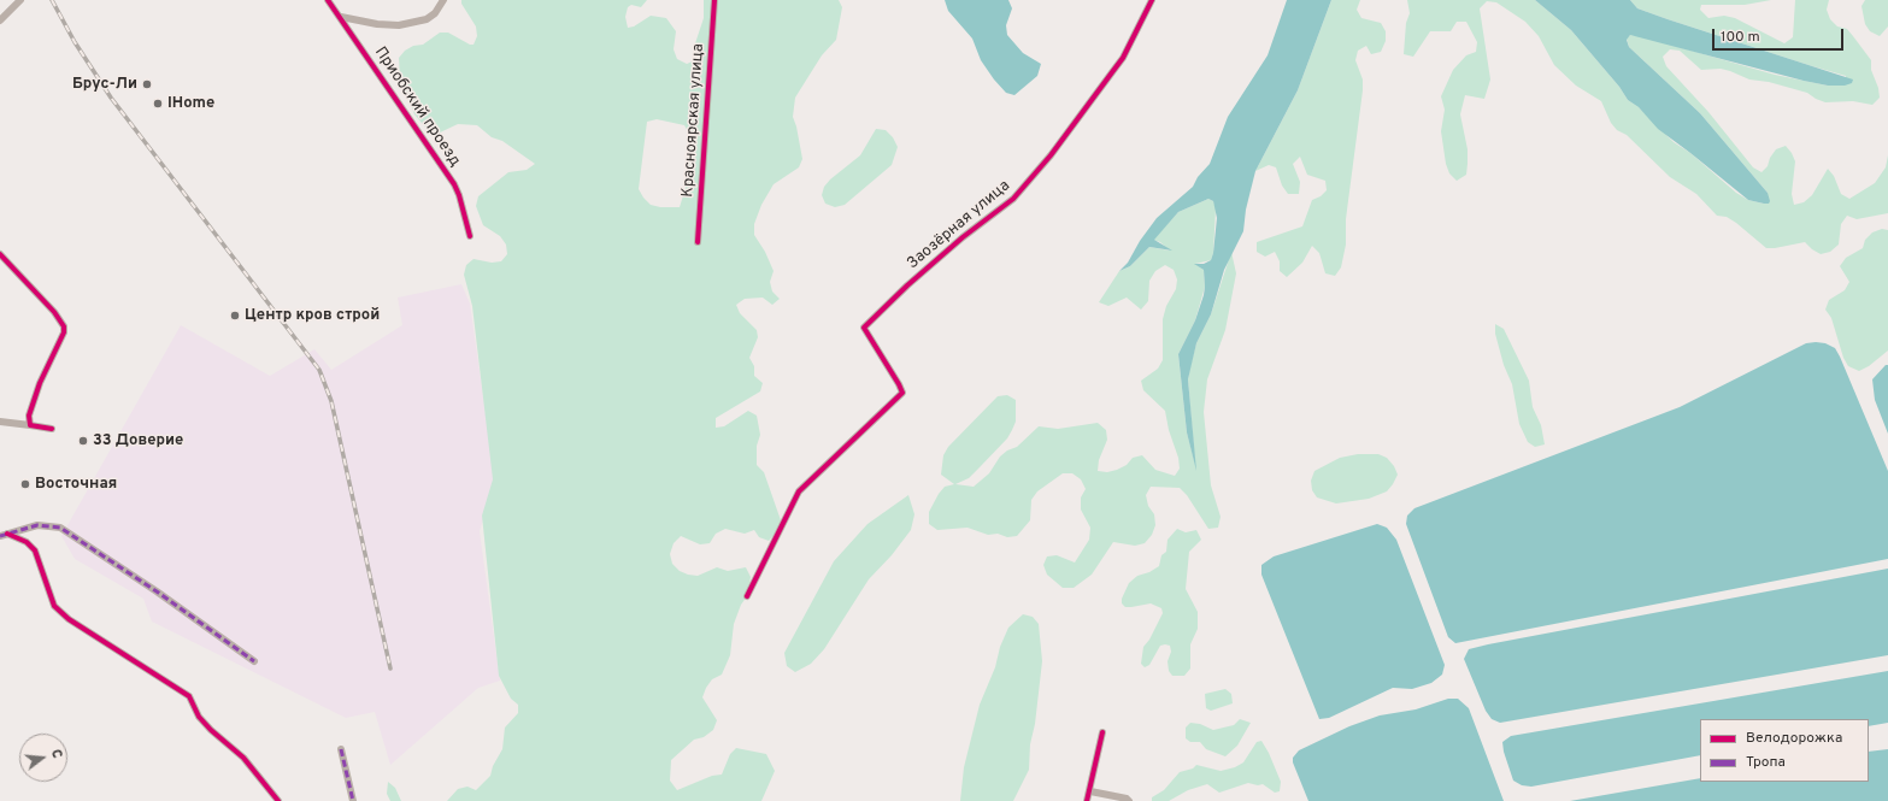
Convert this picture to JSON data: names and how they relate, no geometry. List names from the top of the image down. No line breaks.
{"streets":{"street":["Приобский проезд","Красноярская улица","Заозёрная улица"]},"places":["Брус-Ли","IHome","Центр кров строй","33 Доверие","Восточная"],"legend":["Велодорожка","Тропа"],"scale_bar":"100 m","north":"right"}
